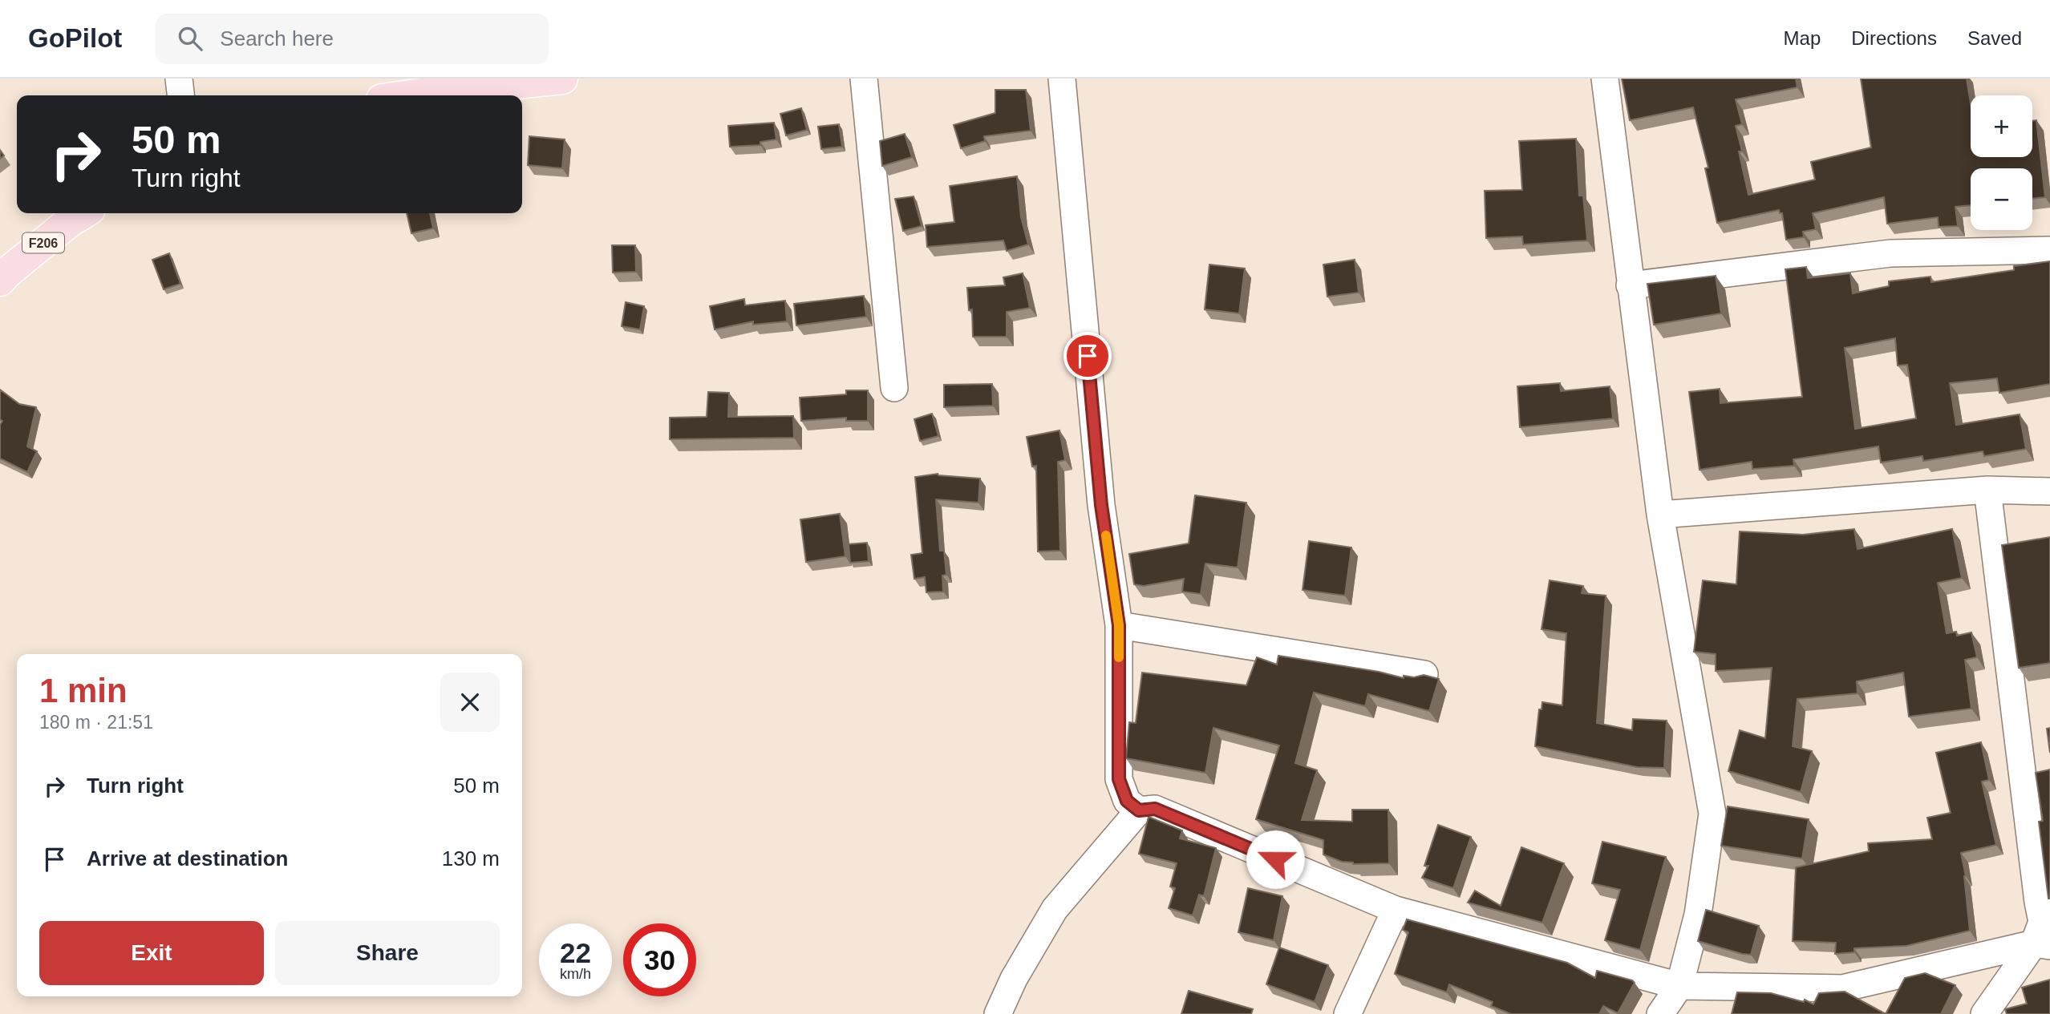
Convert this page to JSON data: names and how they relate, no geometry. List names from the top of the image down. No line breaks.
{"streets":{"main road":["F206"]},"page":{"header":"GoPilot","search":"Search here","nav":["Map","Directions","Saved"],"map_buttons":["+","−"],"turn":["50 m","Turn right"],"heading":["1 min","180 m · 21:51"],"list":[{"name":"Turn right","value":"50 m"},{"name":"Arrive at destination","value":"130 m"}],"buttons":["Exit","Share"],"speed":"22 km/h","limit":"30"}}
